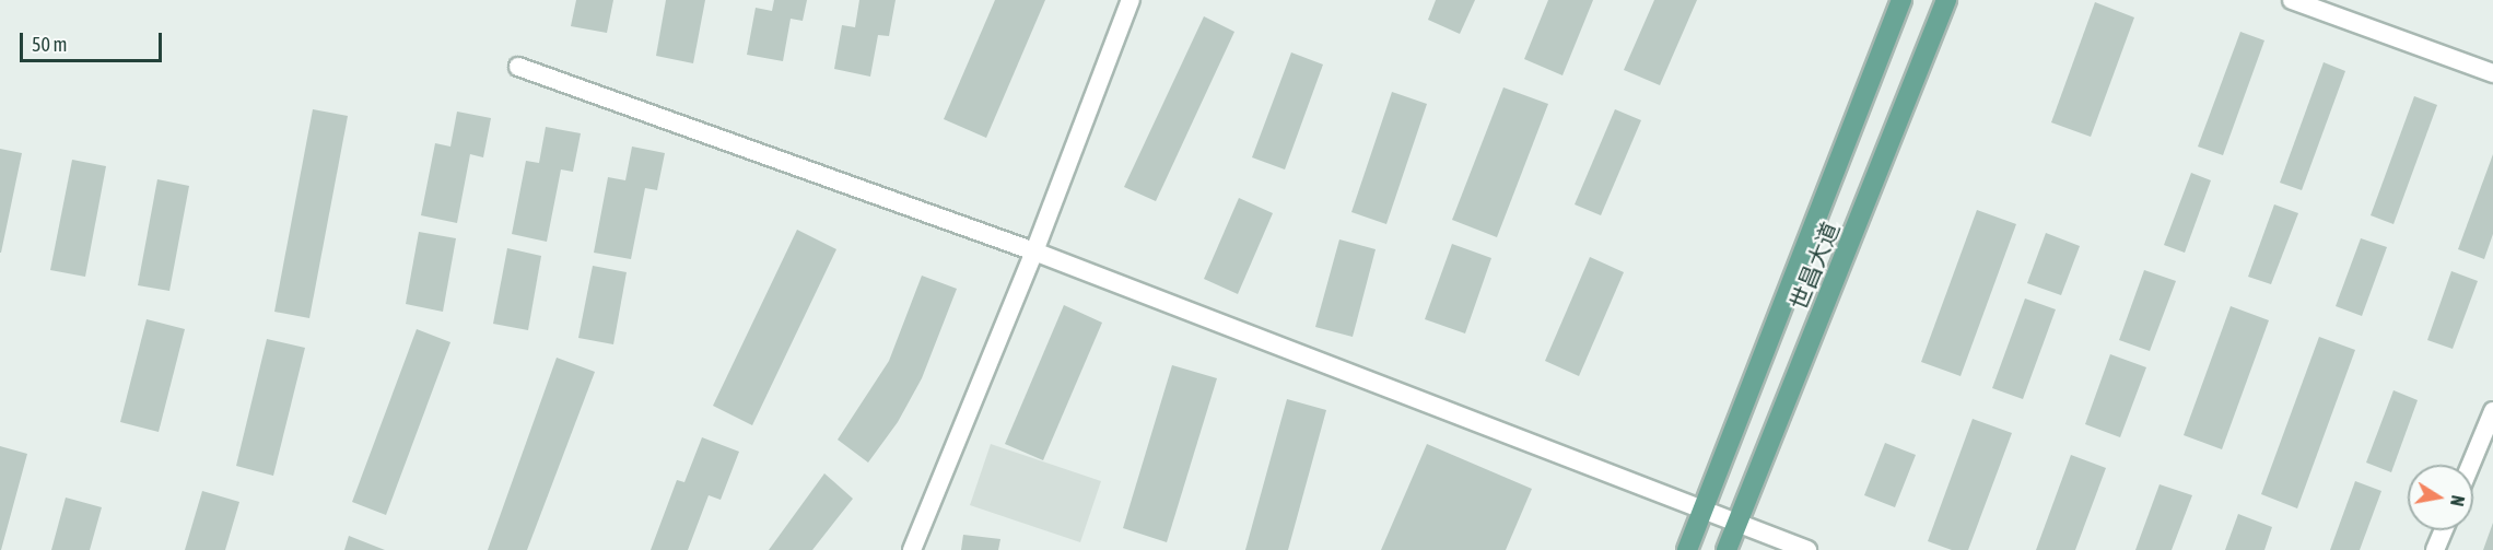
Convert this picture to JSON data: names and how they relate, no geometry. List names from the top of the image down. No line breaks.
{"streets":{"main road":["世昌大道"]},"scale_bar":"50 m","north":"right"}
